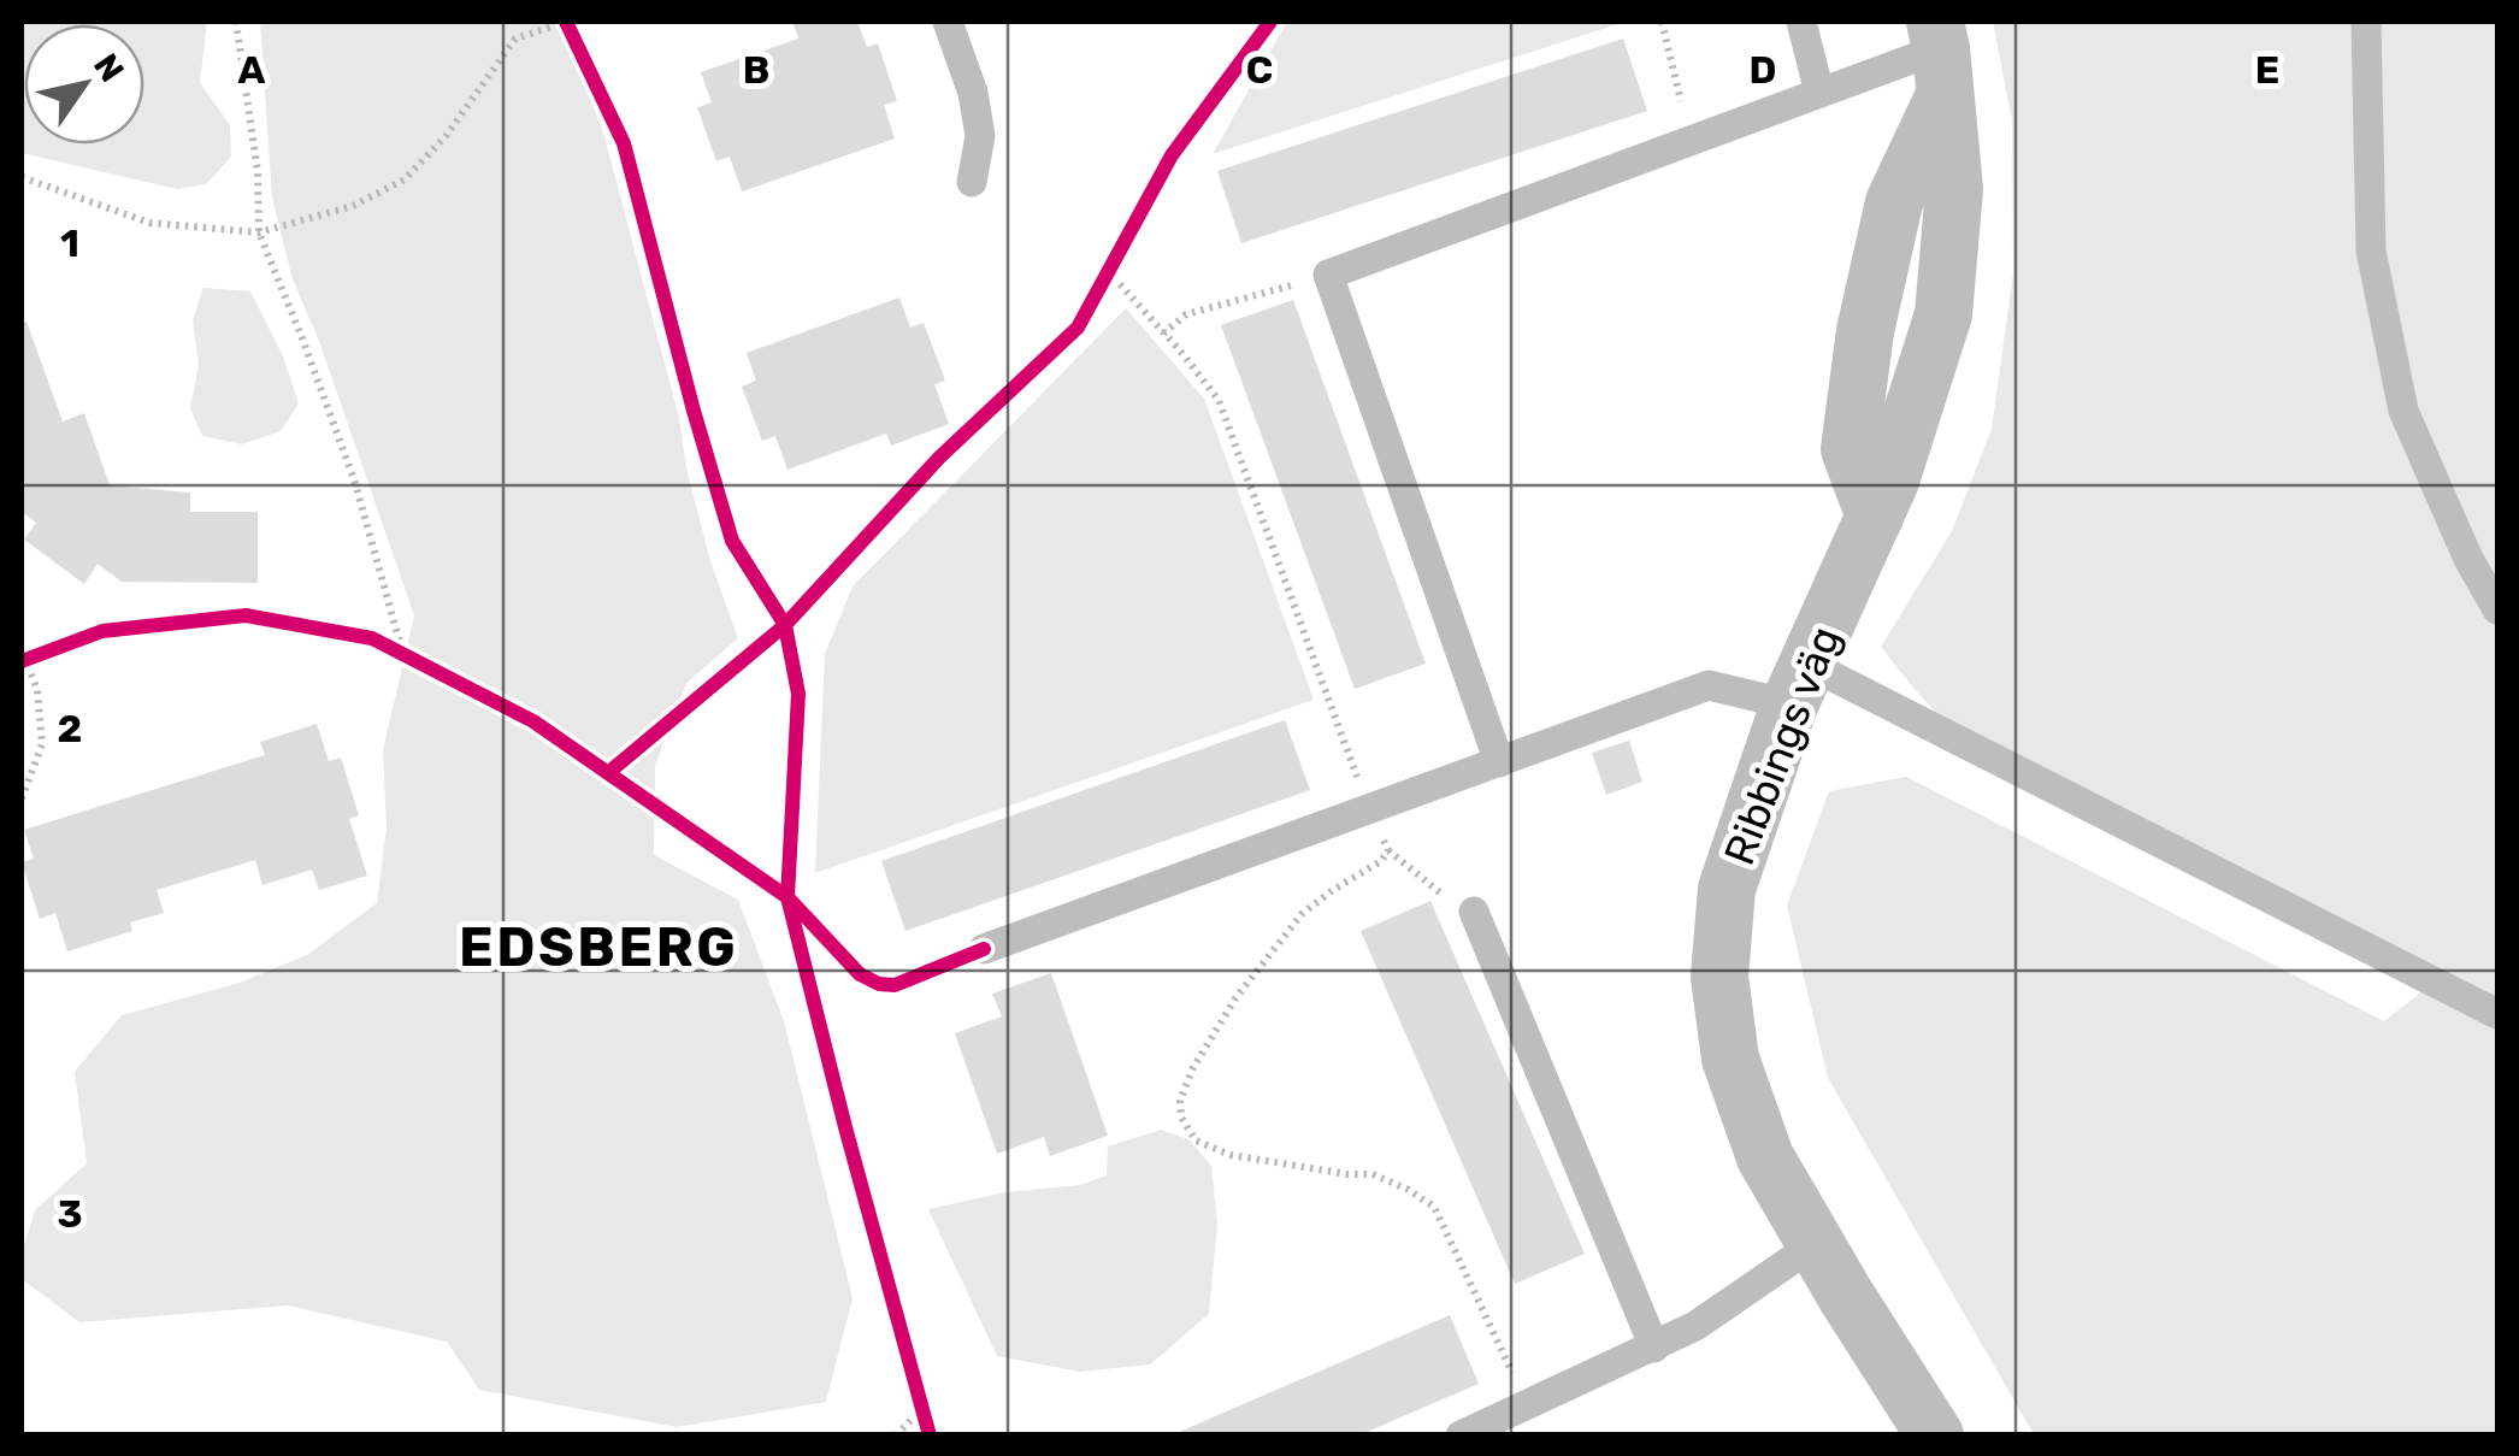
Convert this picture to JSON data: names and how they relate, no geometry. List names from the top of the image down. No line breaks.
{"streets":{"street":["Ribbings väg"]},"districts":["EDSBERG"],"north":"top right","grid":{"columns":["A","B","C","D","E"],"rows":["1","2","3"]}}
